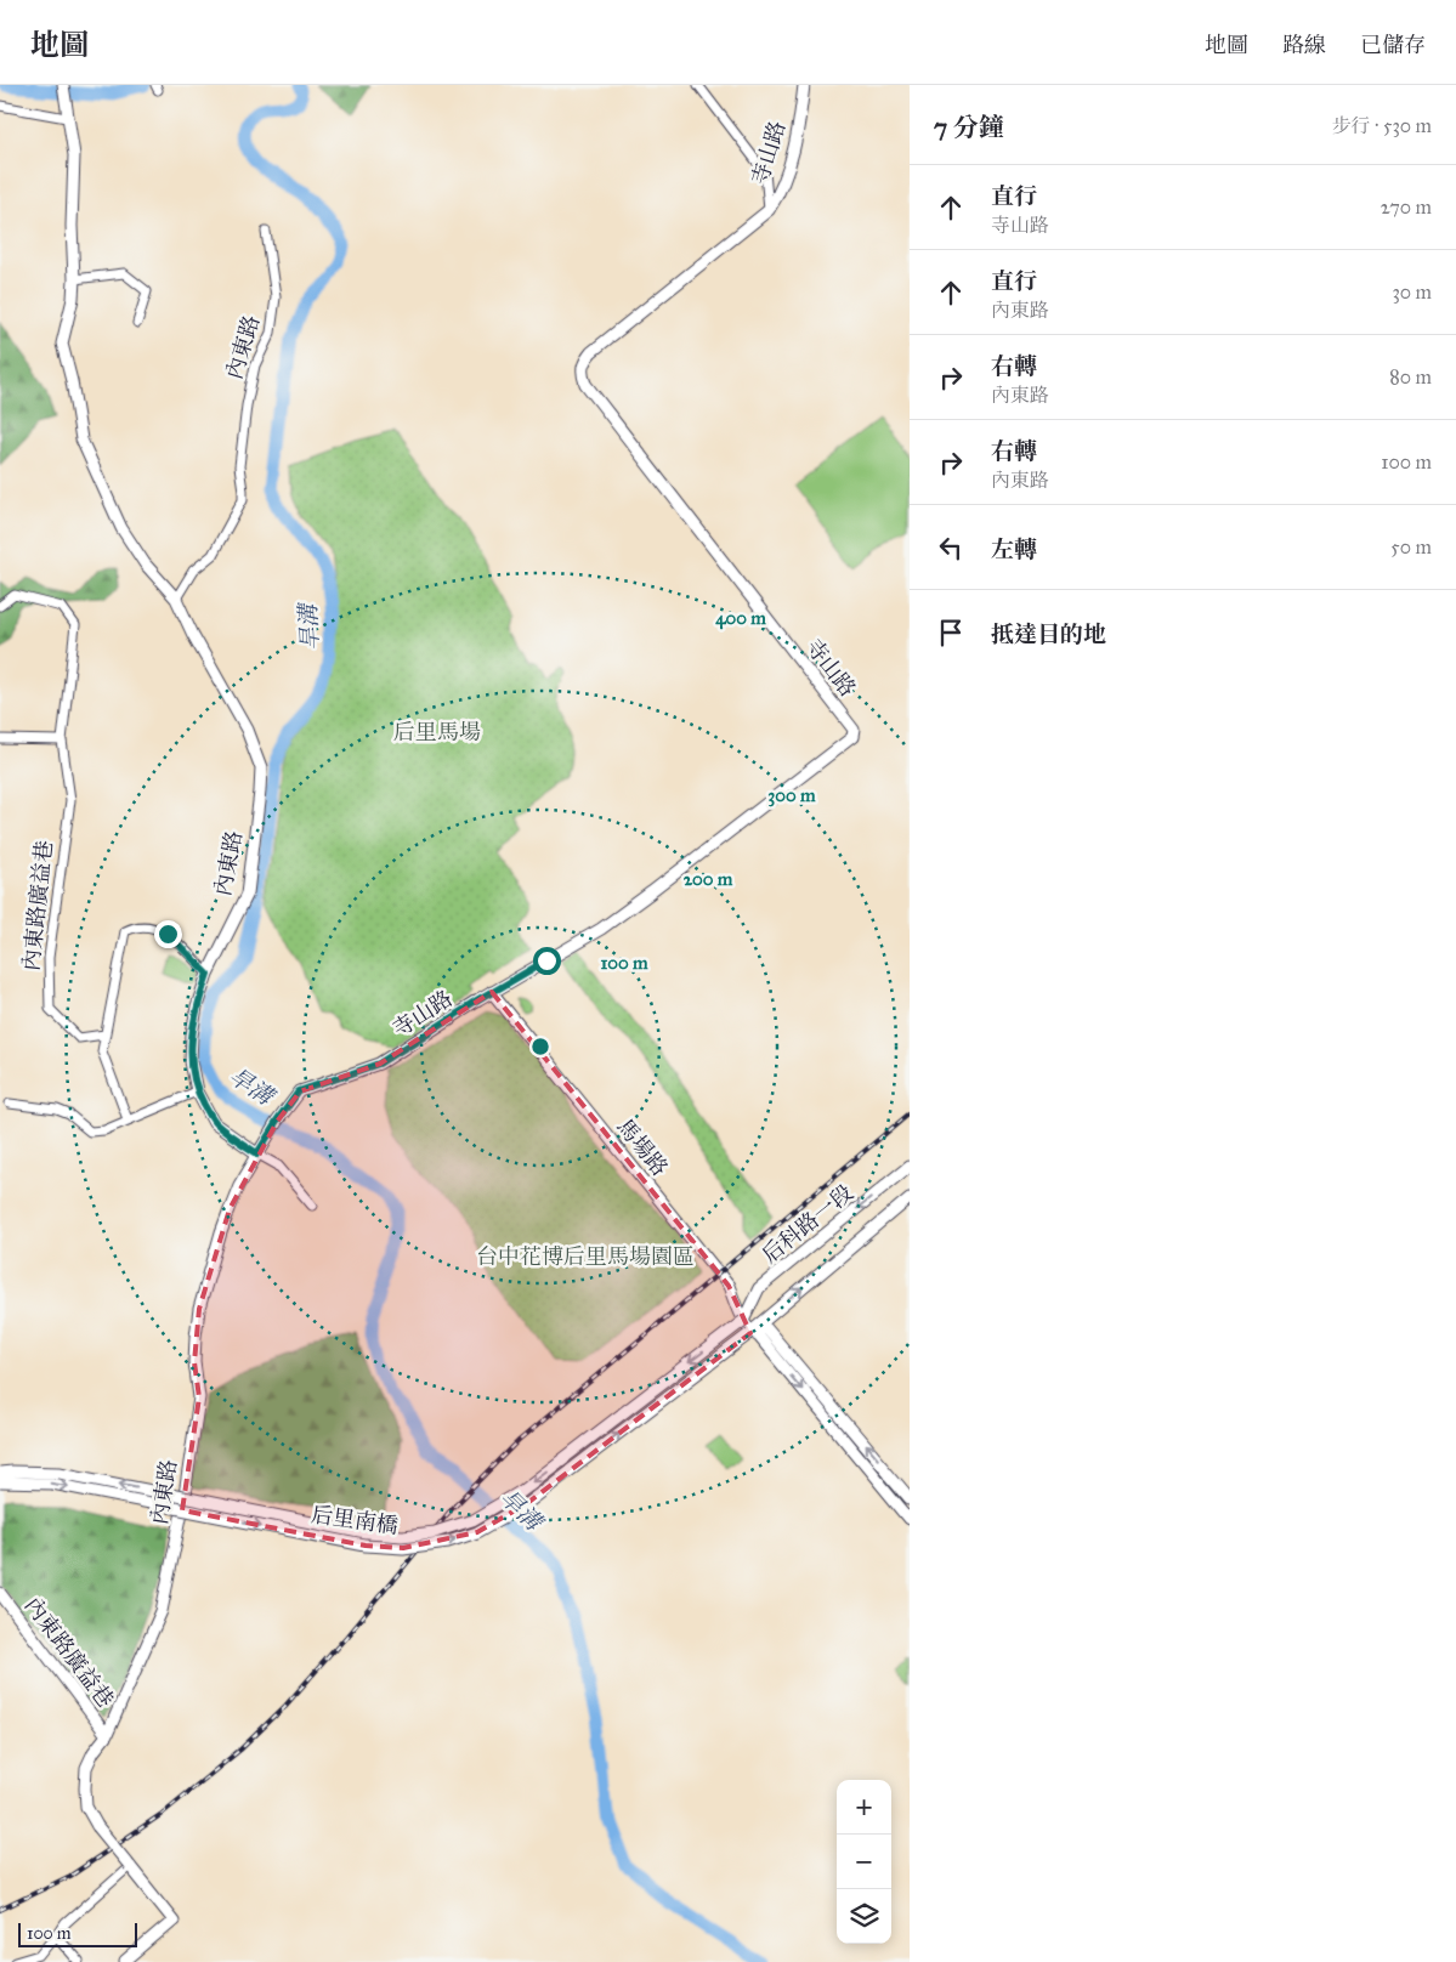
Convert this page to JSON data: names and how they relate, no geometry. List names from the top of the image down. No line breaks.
{"streets":{"street":["寺山路","內東路","內東路廣益巷","馬場路","后科路一段","后里南橋"]},"crossings":[["寺山路","內東路"],["寺山路","馬場路"],["內東路","內東路廣益巷"],["馬場路","后科路一段"],["馬場路","后里南橋"],["后科路一段","后里南橋"]],"water":["旱溝"],"parks":["后里馬場","台中花博后里馬場園區"],"scale_bar":"100 m","page":{"header":"地圖","nav":["地圖","路線","已儲存"],"heading":["7 分鐘","步行 · 530 m"],"list":[["直行","寺山路","270 m"],["直行","內東路","30 m"],["右轉","內東路","80 m"],["右轉","內東路","100 m"],["左轉","50 m"],"抵達目的地"],"map_buttons":["+","−"],"scale":"100 m"},"rings":["400 m","300 m","200 m","100 m"]}
